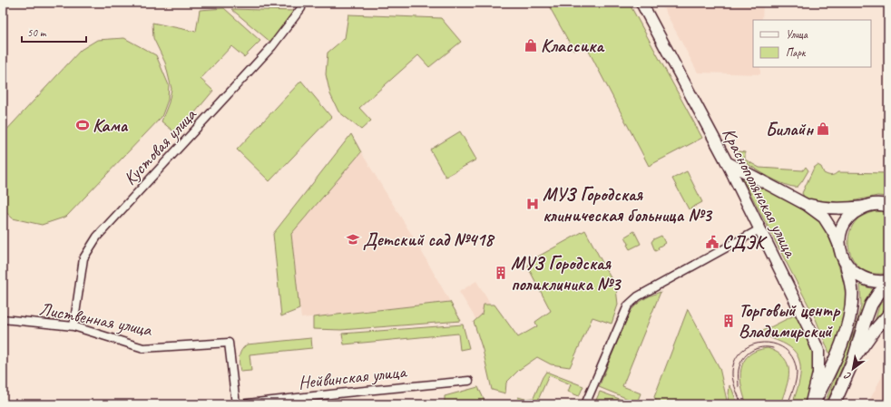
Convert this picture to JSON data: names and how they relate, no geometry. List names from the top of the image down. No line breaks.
{"streets":{"main road":["Краснополянская улица"],"street":["Кустовая улица","Лиственная улица","Нейвинская улица"]},"crossings":[["Кустовая улица","Лиственная улица"]],"places":{"shop":["Классика","Билайн"],"sports":["Кама"],"hospital":["МУЗ Городская клиническая больница №3"],"school or university":["Детский сад №418"],"public building":["СДЭК"],"building":["МУЗ Городская поликлиника №3","Торговый центр Владимирский"]},"legend":["Улица","Парк"],"scale_bar":"50 m","north":"bottom left"}
